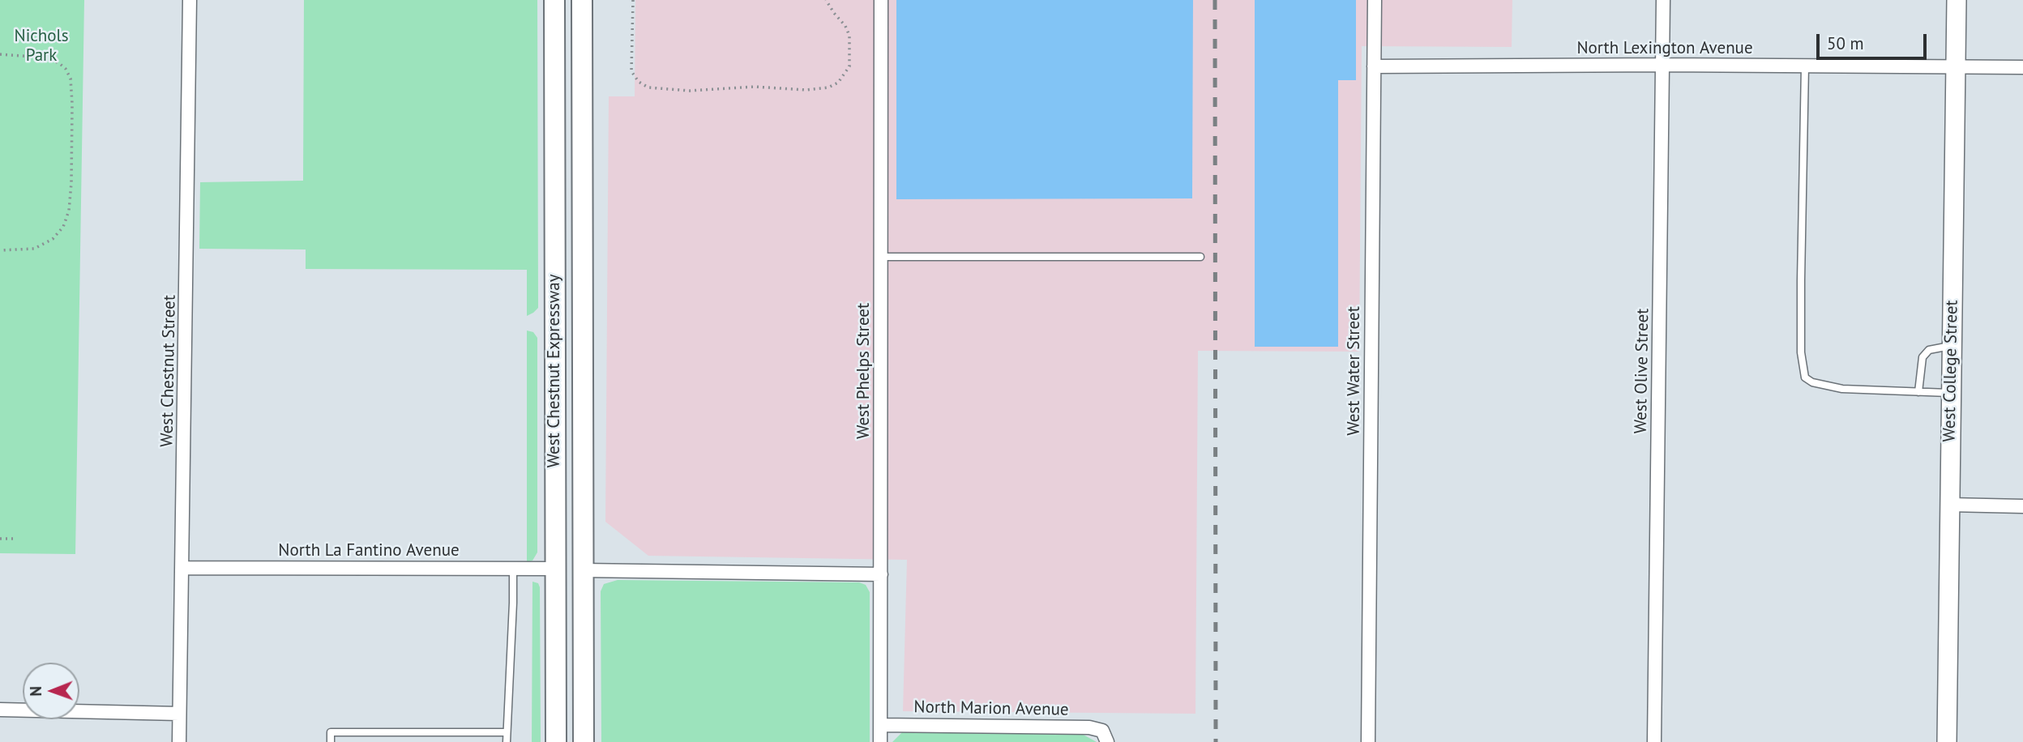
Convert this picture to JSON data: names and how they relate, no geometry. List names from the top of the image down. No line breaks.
{"streets":{"main road":["West Chestnut Expressway","West College Street"],"street":["North Lexington Avenue","West Chestnut Street","West Phelps Street","West Water Street","West Olive Street","North La Fantino Avenue","North Marion Avenue"]},"crossings":[["North Lexington Avenue","West Water Street"],["North Lexington Avenue","West Olive Street"],["North Lexington Avenue","West College Street"],["West Chestnut Street","North La Fantino Avenue"],["West Chestnut Expressway","North La Fantino Avenue"],["West Phelps Street","North Marion Avenue"]],"parks":["Nichols Park"],"scale_bar":"50 m","north":"left"}
